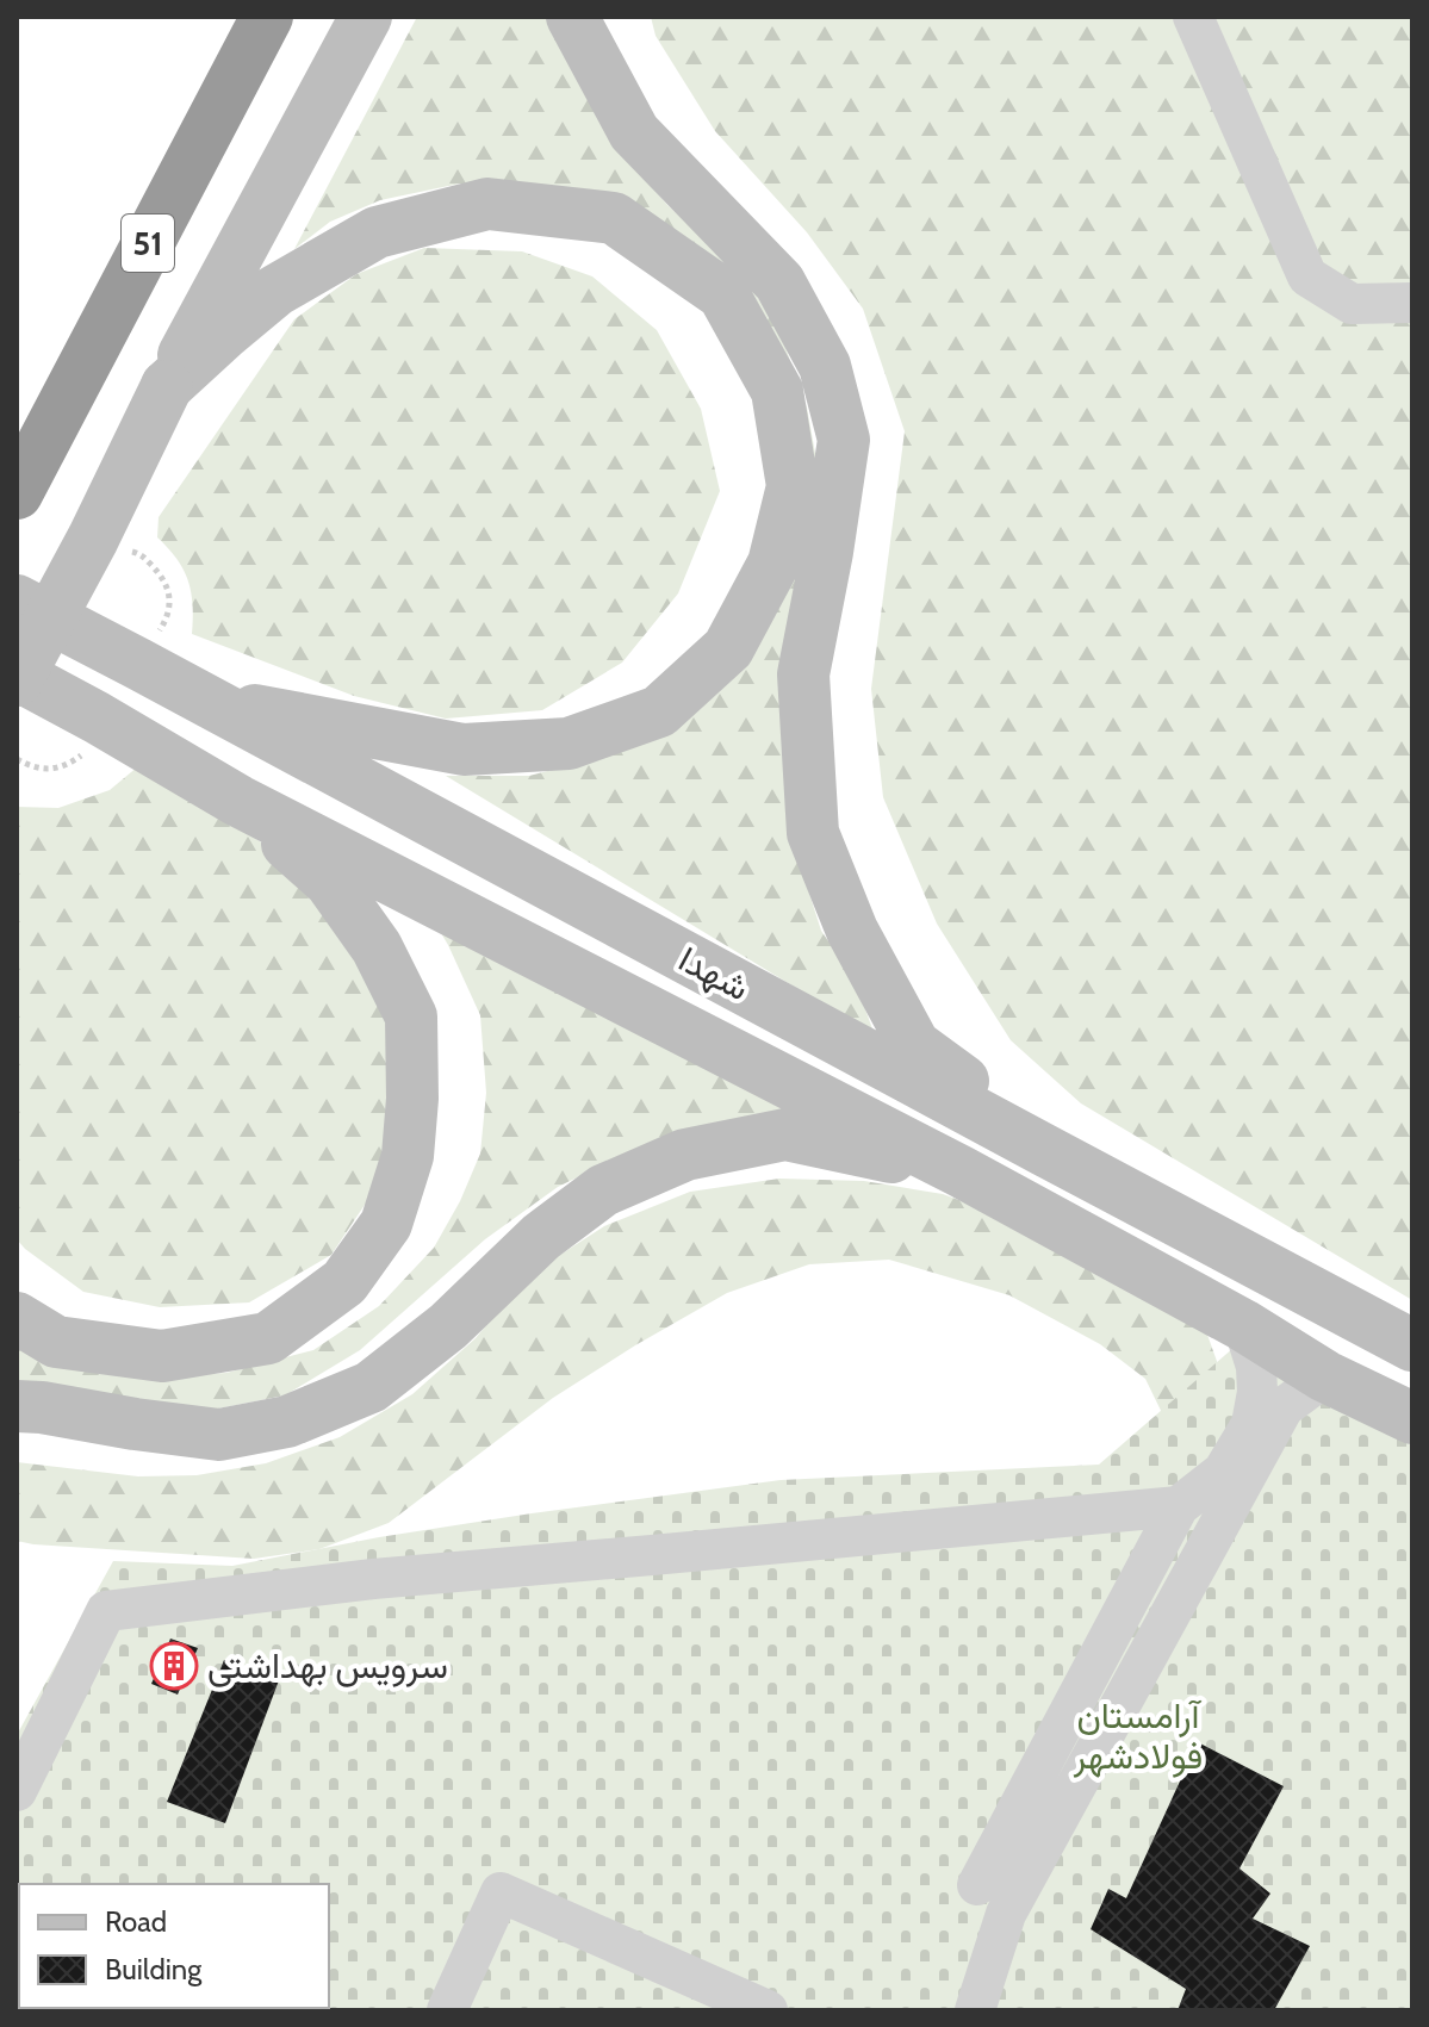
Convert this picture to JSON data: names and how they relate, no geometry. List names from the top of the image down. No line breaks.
{"streets":{"highway":["51"],"main road":["شهدا"]},"parks":["آرامستان فولادشهر"],"places":{"building":["سرویس بهداشتی"]},"legend":["Road","Building"]}
